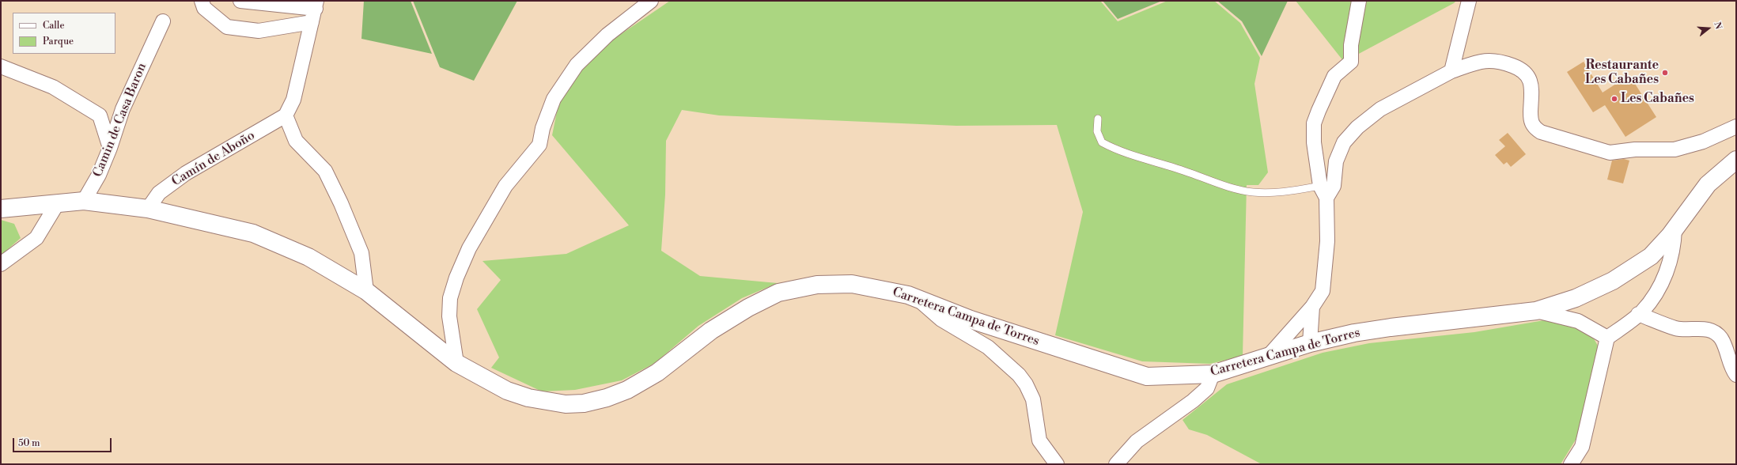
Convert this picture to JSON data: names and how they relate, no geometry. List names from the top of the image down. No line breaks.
{"streets":{"street":["Camin de Casa Baron","Camín de Aboño","Carretera Campa de Torres"]},"crossings":[["Camin de Casa Baron","Carretera Campa de Torres"],["Camín de Aboño","Carretera Campa de Torres"]],"places":["Restaurante Les Cabañes","Les Cabañes"],"legend":["Calle","Parque"],"scale_bar":"50 m","north":"right"}
